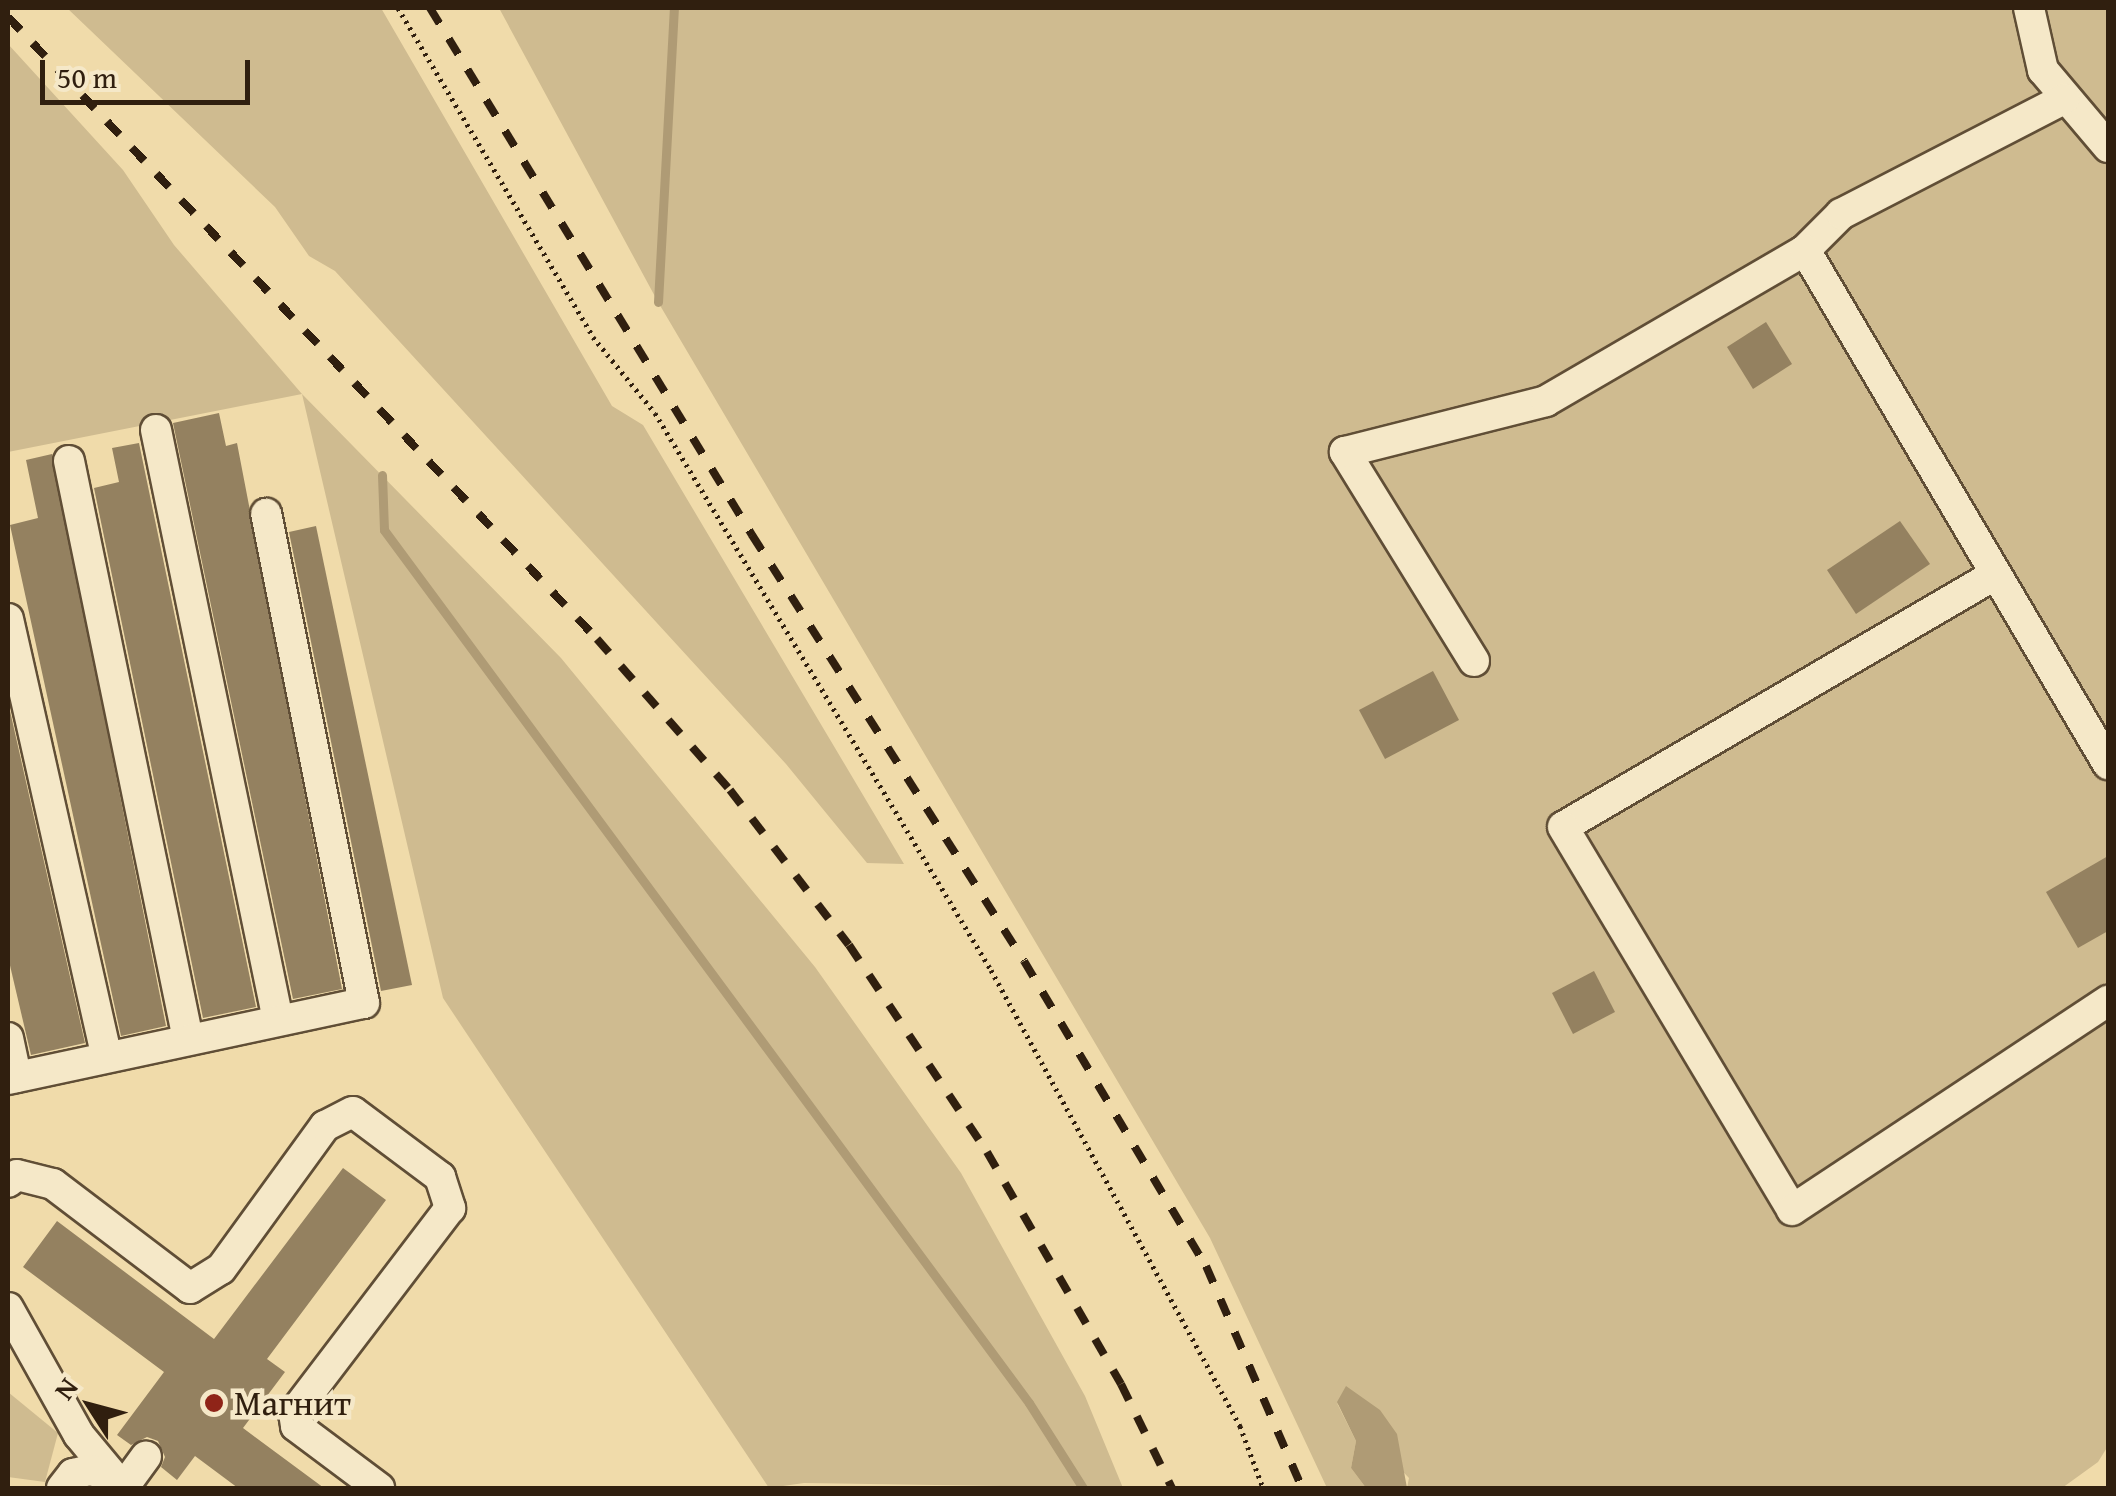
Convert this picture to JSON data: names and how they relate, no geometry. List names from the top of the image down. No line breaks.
{"places":["Магнит"],"scale_bar":"50 m","north":"top left"}
